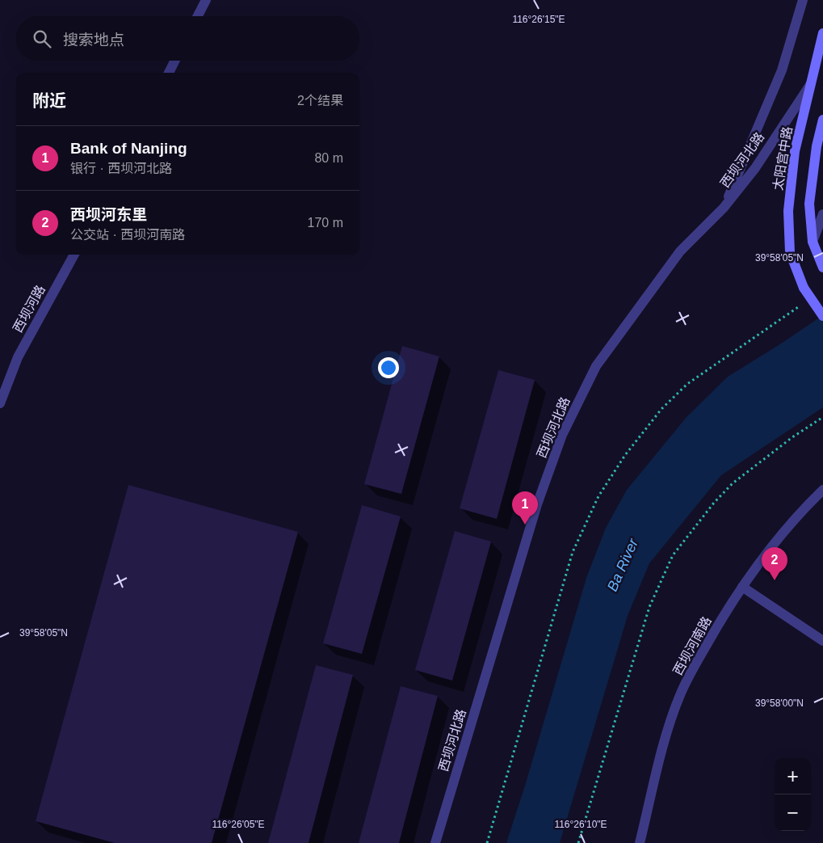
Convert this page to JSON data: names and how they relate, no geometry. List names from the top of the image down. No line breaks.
{"streets":{"main road":["太阳宫中路"],"street":["西坝河北路","西坝河路","西坝河南路"]},"crossings":[["太阳宫中路","西坝河北路"]],"water":["Ba River"],"page":{"search":"搜索地点","heading":["附近","2个结果"],"list":[{"mark":"1","name":"Bank of Nanjing","note":"银行 · 西坝河北路","value":"80 m"},{"mark":"2","name":"西坝河东里","note":"公交站 · 西坝河南路","value":"170 m"}],"pins":["1","2"],"map_buttons":["+","−"]},"coordinates":["116°26'15\"E","39°58'05\"N","39°58'00\"N","116°26'05\"E","116°26'10\"E"]}
